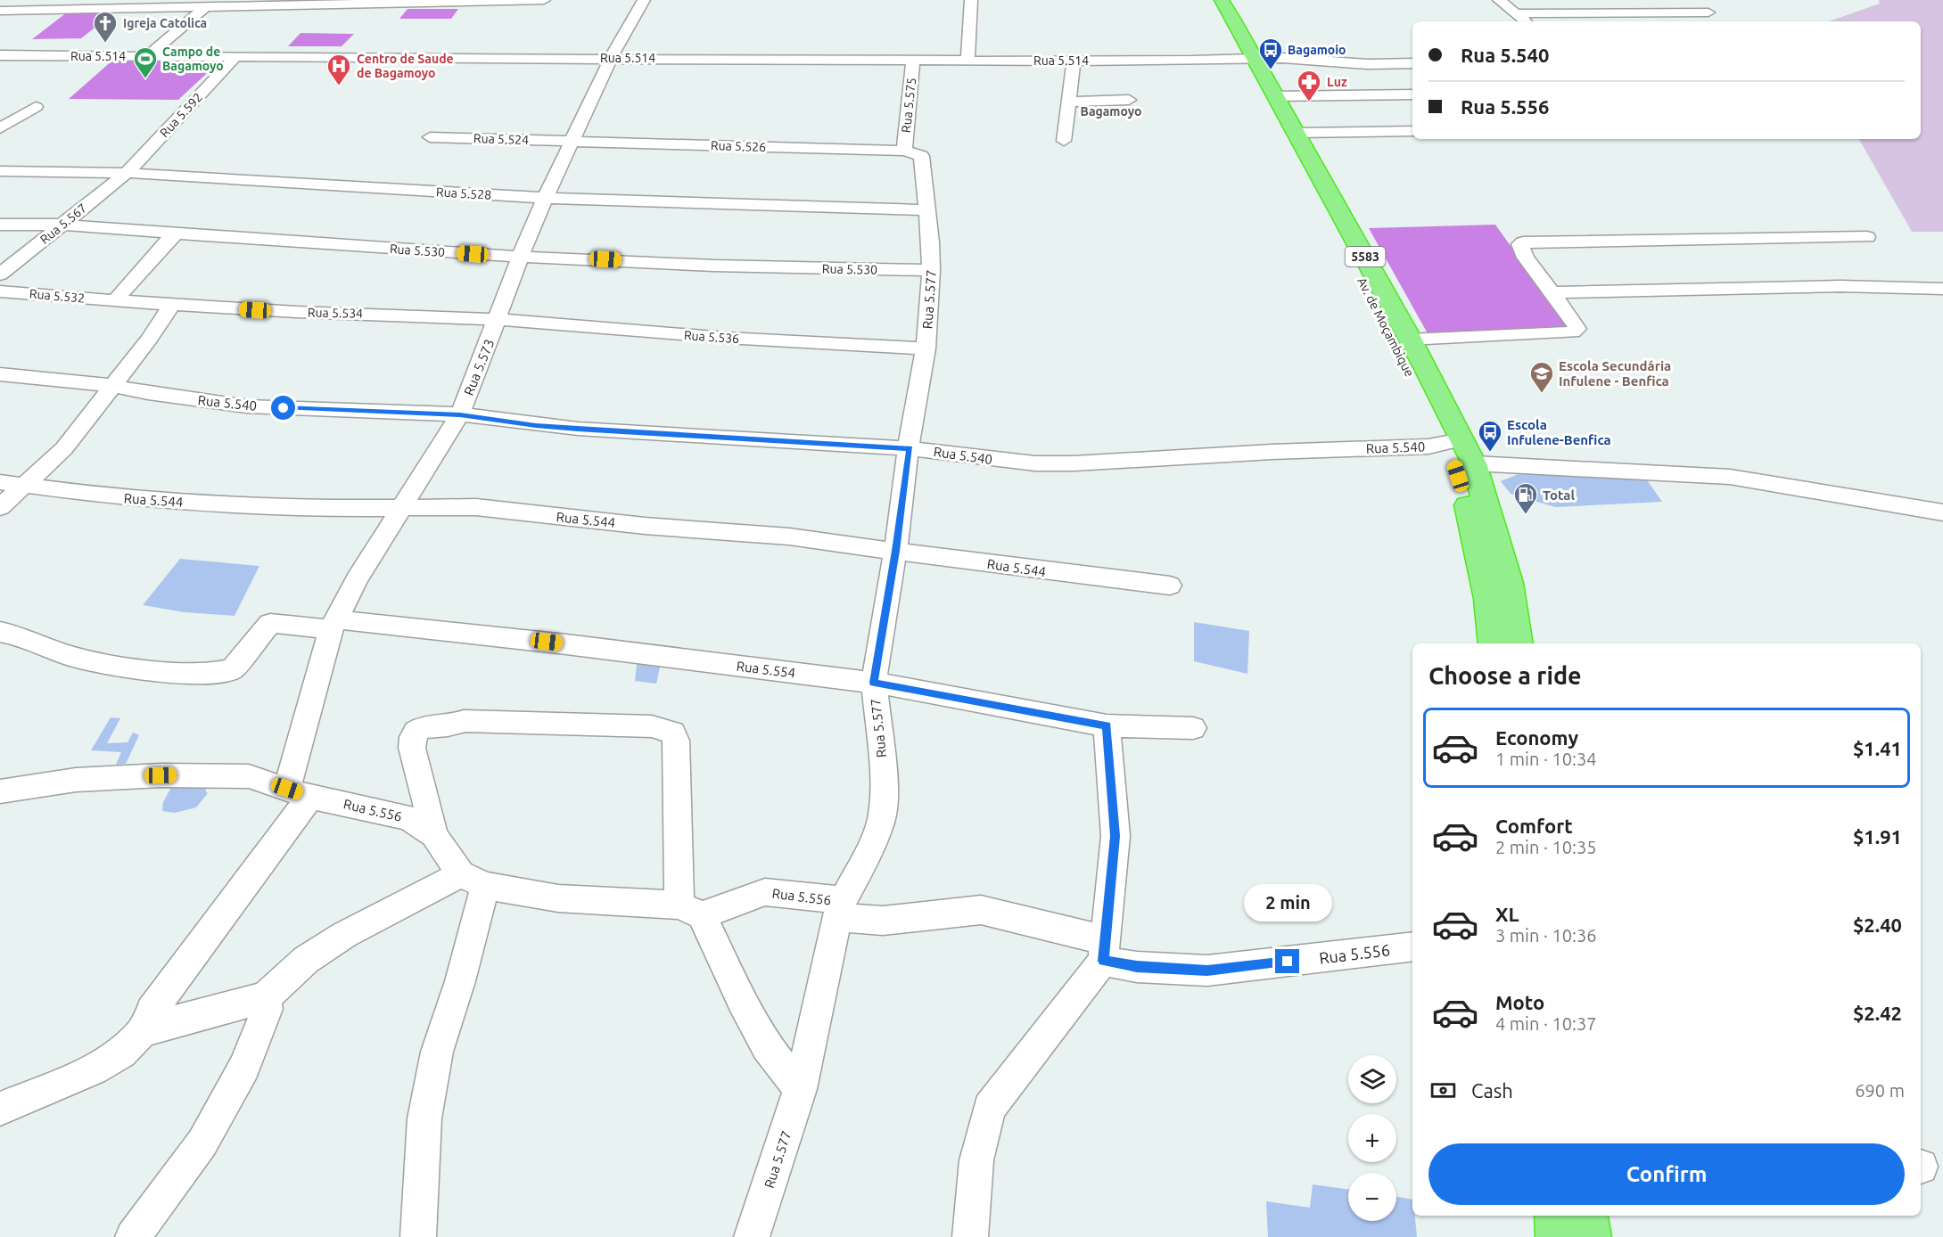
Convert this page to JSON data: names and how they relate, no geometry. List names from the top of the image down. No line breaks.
{"streets":{"highway":["5583","Av. de Moçambique"],"street":["Rua 5.514","Rua 5.575","Rua 5.592","Rua 5.524","Rua 5.526","Rua 5.528","Rua 5.567","Rua 5.530","Rua 5.532","Rua 5.577","Rua 5.534","Rua 5.536","Rua 5.573","Rua 5.540","Rua 5.544","Rua 5.554","Rua 5.556"]},"crossings":[["Rua 5.514","Rua 5.575"],["Rua 5.514","Rua 5.592"],["Rua 5.514","Av. de Moçambique"],["Rua 5.514","Rua 5.573"],["Rua 5.575","Rua 5.526"],["Rua 5.575","Rua 5.577"],["Rua 5.592","Rua 5.528"],["Rua 5.592","Rua 5.567"],["Rua 5.524","Rua 5.526"],["Rua 5.524","Rua 5.573"],["Rua 5.526","Rua 5.577"],["Rua 5.526","Rua 5.573"],["Rua 5.528","Rua 5.567"],["Rua 5.528","Rua 5.577"],["Rua 5.528","Rua 5.573"],["Rua 5.567","Rua 5.530"],["Rua 5.530","Rua 5.577"],["Rua 5.530","Rua 5.573"],["Rua 5.532","Rua 5.534"],["Rua 5.577","Rua 5.536"],["Rua 5.577","Rua 5.540"],["Rua 5.577","Rua 5.544"],["Rua 5.577","Rua 5.554"],["Rua 5.577","Rua 5.556"],["Rua 5.534","Rua 5.536"],["Rua 5.534","Rua 5.573"],["Av. de Moçambique","Rua 5.540"],["Rua 5.536","Rua 5.573"],["Rua 5.573","Rua 5.540"],["Rua 5.573","Rua 5.544"],["Rua 5.573","Rua 5.554"],["Rua 5.573","Rua 5.556"]],"districts":["Bagamoyo"],"places":{"church":["Igreja Catolica"],"bus stop":["Bagamoio","Escola Infulene-Benfica"],"sports":["Campo de Bagamoyo"],"hospital":["Centro de Saude de Bagamoyo"],"pharmacy":["Luz"],"school or university":["Escola Secundária Infulene - Benfica"],"fuel station":["Total"]},"page":{"banner":["Rua 5.540","Rua 5.556"],"heading":"Choose a ride","list":[{"name":"Economy","note":"1 min · 10:34","value":"$1.41"},{"name":"Comfort","note":"2 min · 10:35","value":"$1.91"},{"name":"XL","note":"3 min · 10:36","value":"$2.40"},{"name":"Moto","note":"4 min · 10:37","value":"$2.42"}],"bubble":"2 min","map_buttons":["+","−"],"pay":["Cash","690 m"],"buttons":"Confirm"}}
